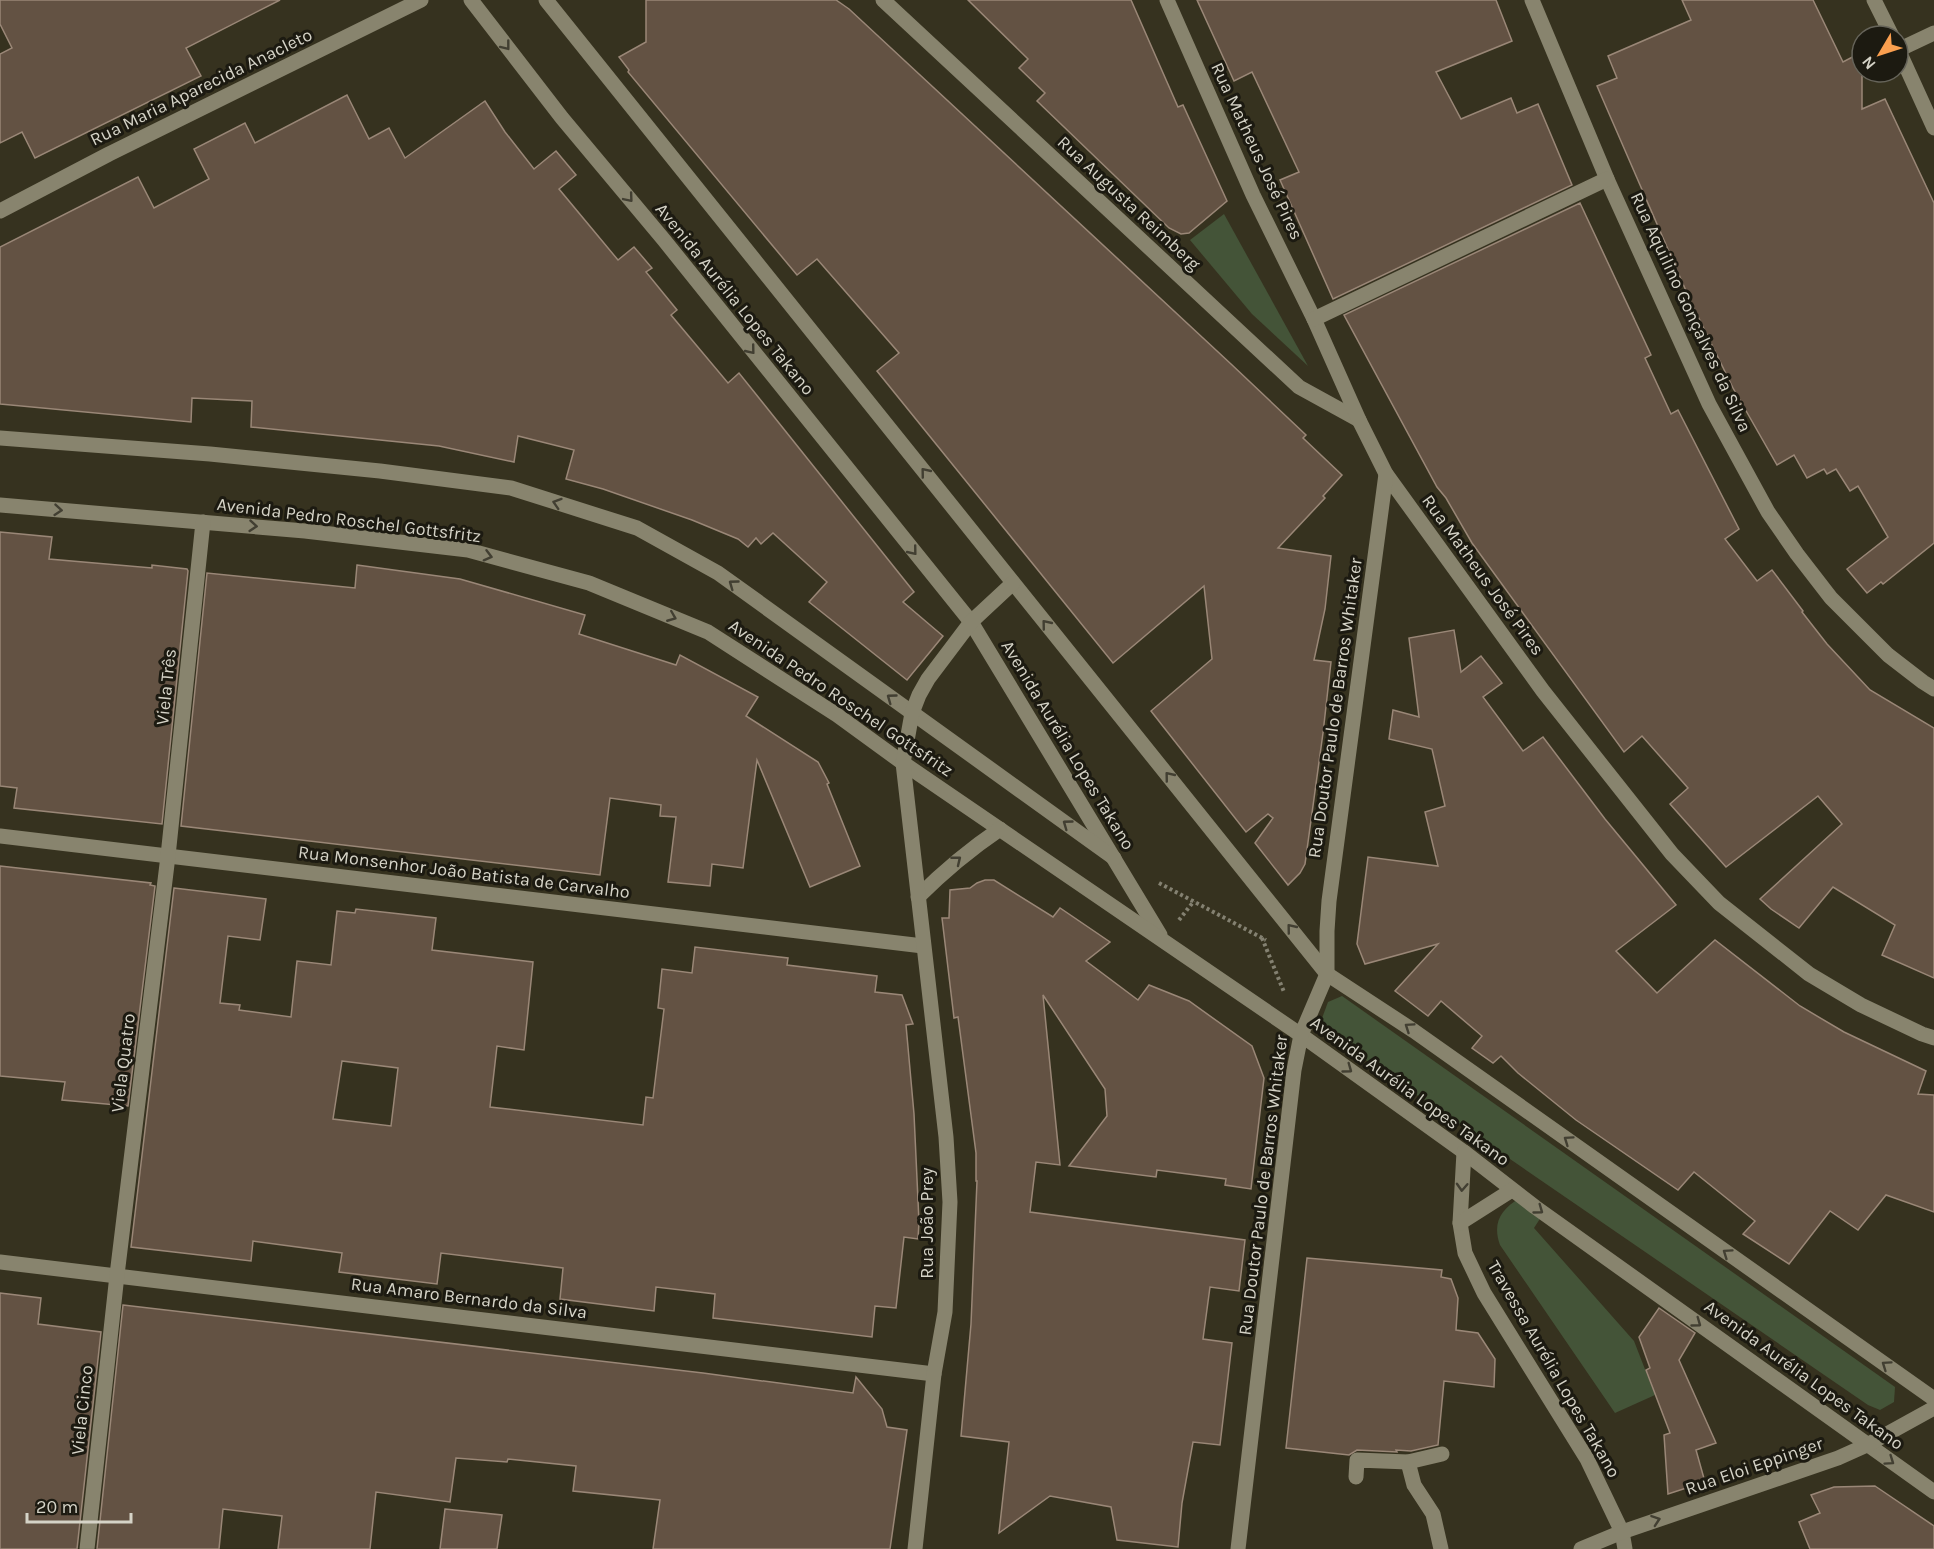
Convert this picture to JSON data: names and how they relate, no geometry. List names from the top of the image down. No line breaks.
{"streets":{"street":["Rua Maria Aparecida Anacleto","Rua Matheus José Pires","Rua Augusta Reimberg","Avenida Aurélia Lopes Takano","Rua Aquilino Gonçalves da Silva","Avenida Pedro Roschel Gottsfritz","Viela Três","Rua Doutor Paulo de Barros Whitaker","Rua Monsenhor João Batista de Carvalho","Viela Quatro","Rua João Prey","Rua Amaro Bernardo da Silva","Travessa Aurélia Lopes Takano","Viela Cinco","Rua Eloi Eppinger"]},"crossings":[["Rua Matheus José Pires","Rua Augusta Reimberg"],["Rua Matheus José Pires","Rua Doutor Paulo de Barros Whitaker"],["Avenida Aurélia Lopes Takano","Avenida Pedro Roschel Gottsfritz"],["Avenida Aurélia Lopes Takano","Rua Doutor Paulo de Barros Whitaker"],["Avenida Aurélia Lopes Takano","Rua João Prey"],["Avenida Aurélia Lopes Takano","Travessa Aurélia Lopes Takano"],["Avenida Aurélia Lopes Takano","Rua Eloi Eppinger"],["Avenida Pedro Roschel Gottsfritz","Viela Três"],["Avenida Pedro Roschel Gottsfritz","Rua João Prey"],["Viela Três","Rua Monsenhor João Batista de Carvalho"],["Viela Três","Viela Quatro"],["Rua Monsenhor João Batista de Carvalho","Viela Quatro"],["Rua Monsenhor João Batista de Carvalho","Rua João Prey"],["Viela Quatro","Rua Amaro Bernardo da Silva"],["Viela Quatro","Viela Cinco"],["Rua João Prey","Rua Amaro Bernardo da Silva"],["Rua Amaro Bernardo da Silva","Viela Cinco"],["Travessa Aurélia Lopes Takano","Rua Eloi Eppinger"]],"one_way":["Rua Eloi Eppinger"],"scale_bar":"20 m","north":"bottom left"}
